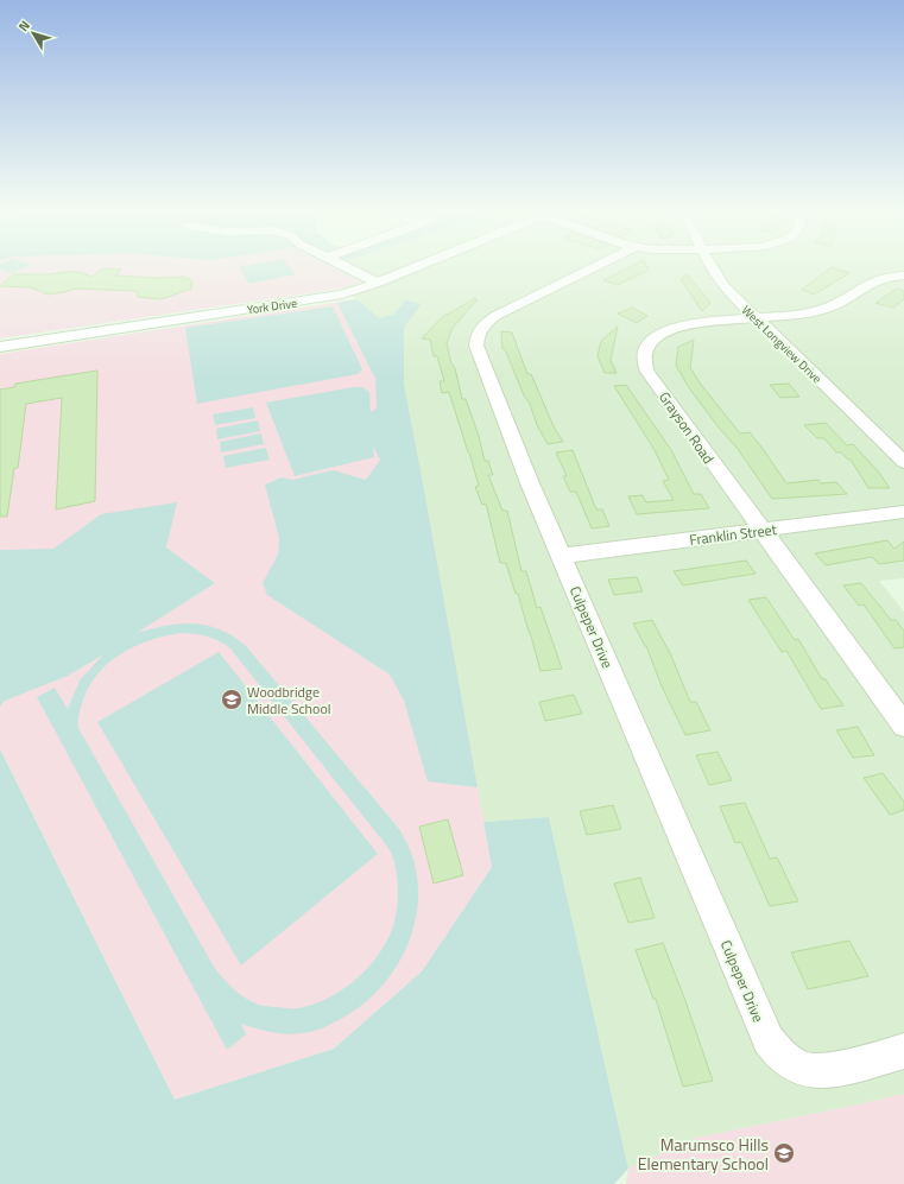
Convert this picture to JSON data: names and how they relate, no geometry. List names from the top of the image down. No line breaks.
{"streets":{"street":["York Drive","West Longview Drive","Grayson Road","Franklin Street","Culpeper Drive"]},"crossings":[["West Longview Drive","Grayson Road"],["Grayson Road","Franklin Street"],["Franklin Street","Culpeper Drive"]],"places":{"school or university":["Woodbridge Middle School","Marumsco Hills Elementary School"]},"north":"top left"}
